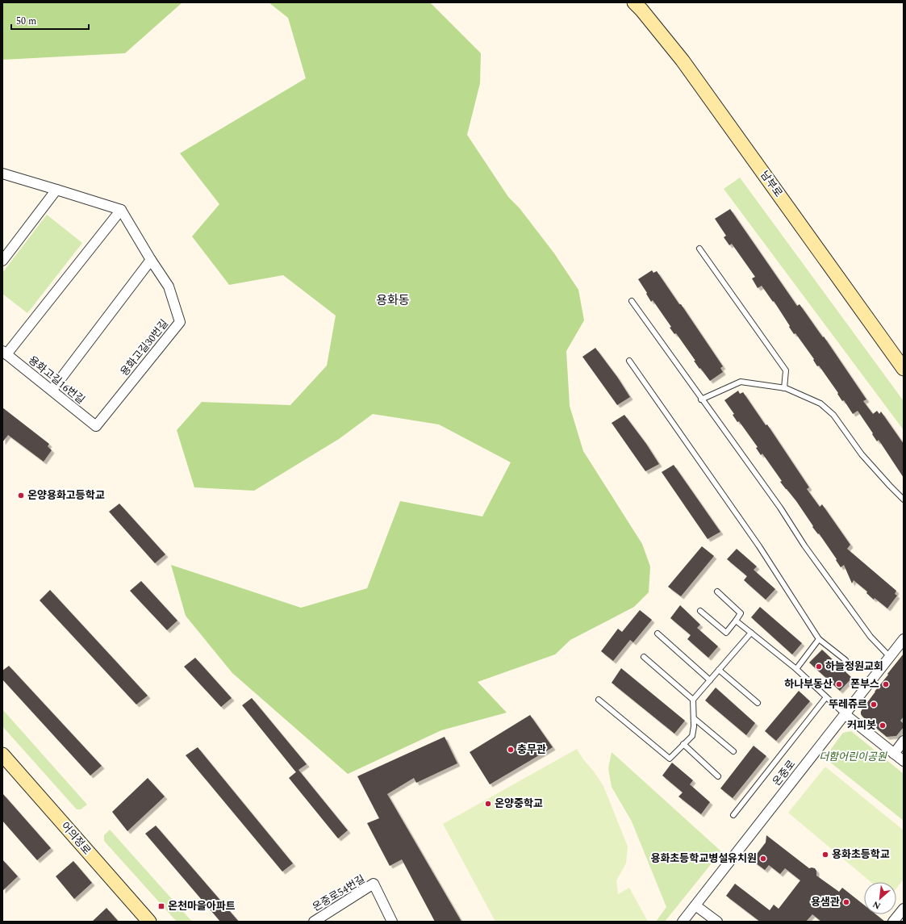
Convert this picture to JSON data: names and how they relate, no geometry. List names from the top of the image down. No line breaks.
{"streets":{"street":["남부로","용화고길30번길","용화고길16번길","온중로","어의정로","온중로54번길"]},"crossings":[["용화고길30번길","용화고길16번길"]],"districts":["용화동"],"parks":["더함어린이공원"],"places":{"other":["온양용화고등학교","하늘정원교회","하나부동산","폰부스","뚜레쥬르","커피봇","충무관","온양중학교","용화초등학교","용화초등학교병설유치원","용샘관"],"transit":["온천마을아파트"]},"scale_bar":"50 m","north":"bottom left"}
